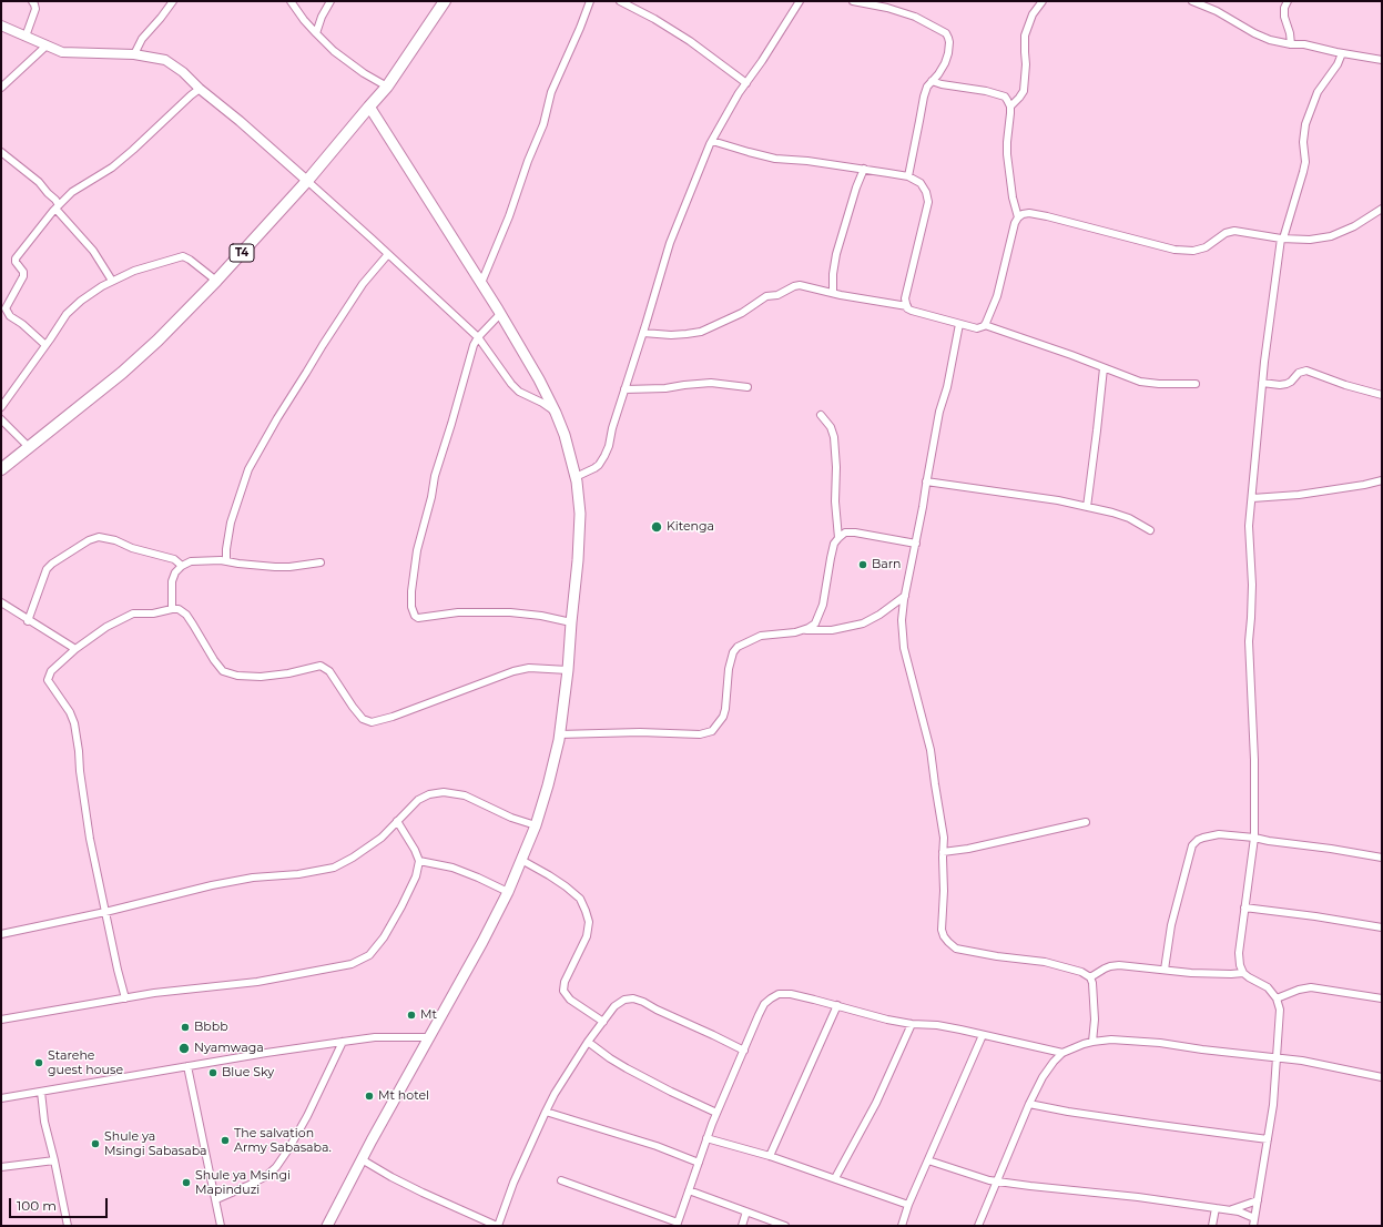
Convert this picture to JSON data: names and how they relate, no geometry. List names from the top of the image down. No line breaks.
{"streets":{"highway":["T4"]},"places":["Kitenga","Barn","Mt","Bbbb","Nyamwaga","Starehe guest house","Blue Sky","Mt hotel","The salvation Army Sabasaba.","Shule ya Msingi Sabasaba","Shule ya Msingi Mapinduzi"],"scale_bar":"100 m"}
